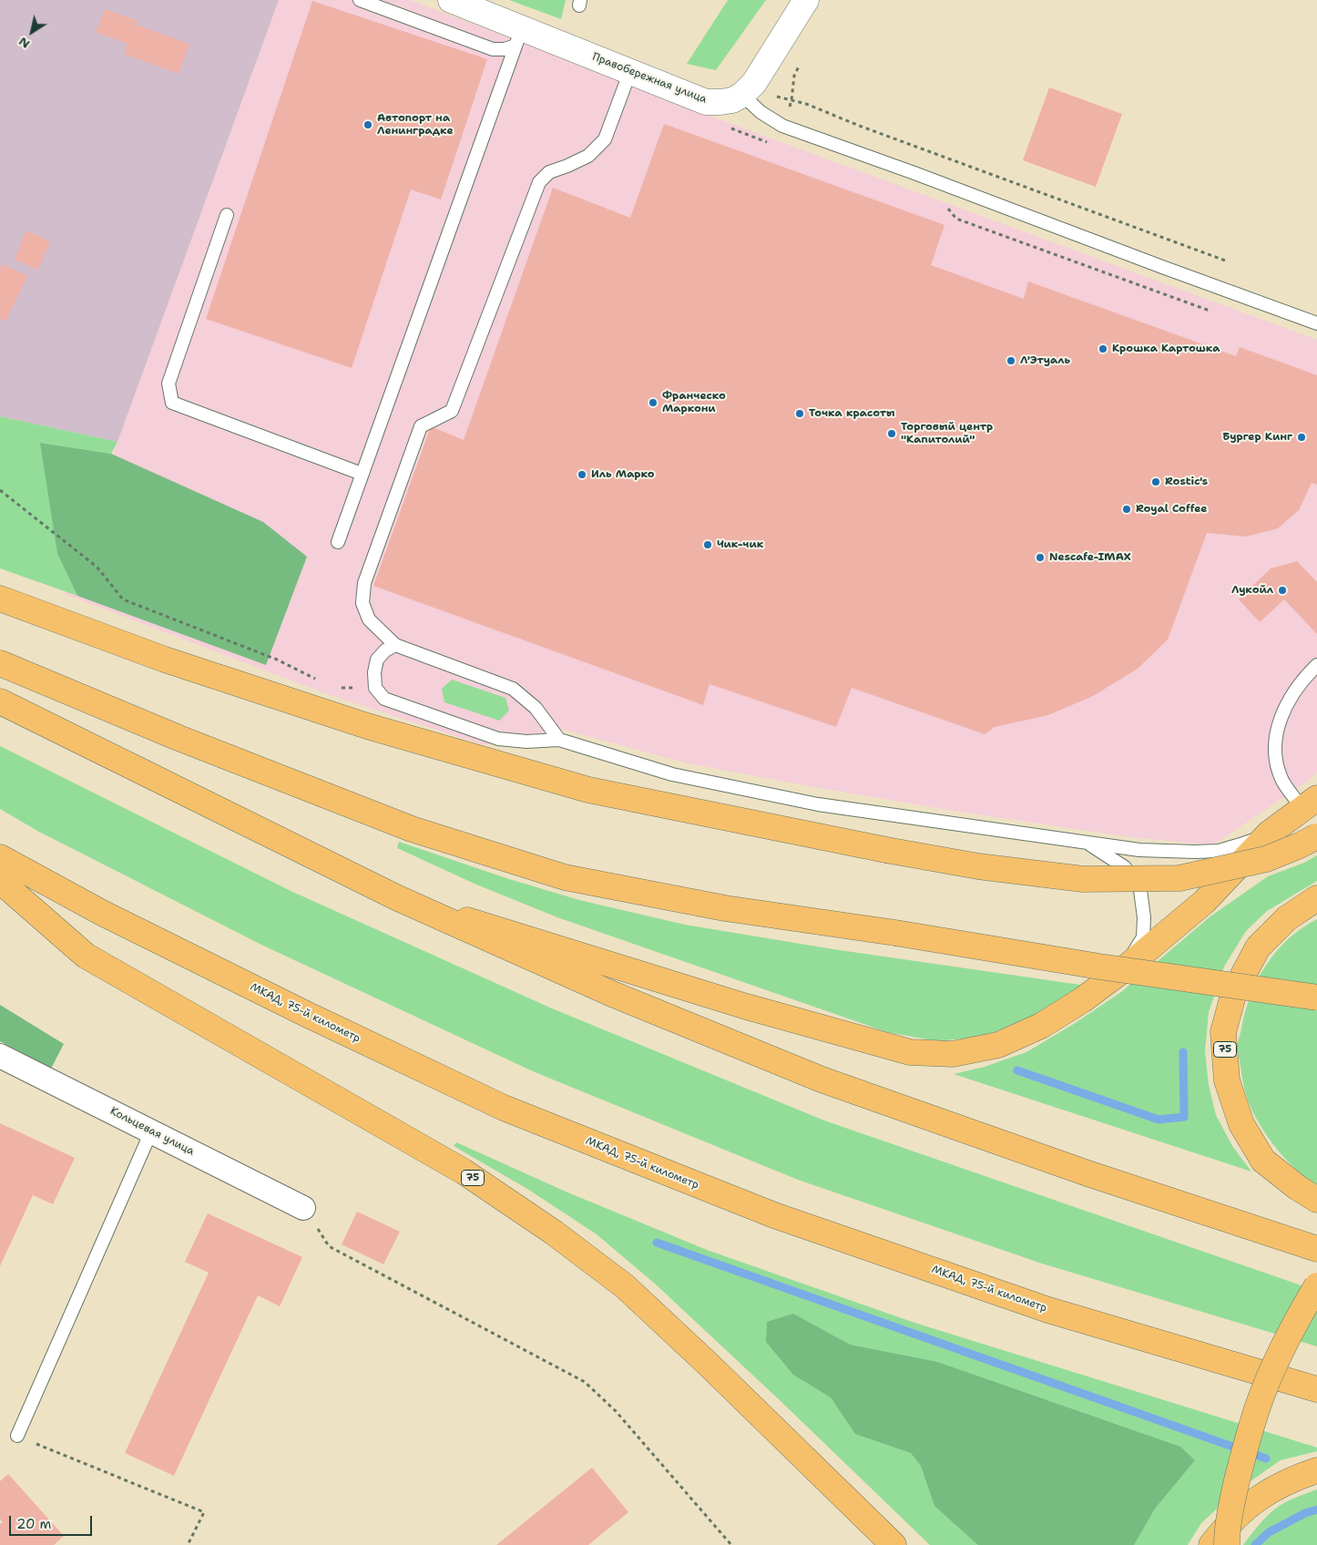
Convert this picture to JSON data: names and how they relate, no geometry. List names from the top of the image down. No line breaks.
{"streets":{"main road":["МКАД, 75-й километр","75"],"street":["Правобережная улица","Кольцевая улица"]},"places":["Автопорт на Ленинградке","Крошка Картошка","Л'Этуаль","Франческо Маркони","Точка красоты","Торговый центр \"Капитолий\"","Бургер Кинг","Иль Марко","Rostic's","Royal Coffee","Чик-чик","Nescafe-IMAX","Лукойл"],"scale_bar":"20 m","north":"bottom left"}
